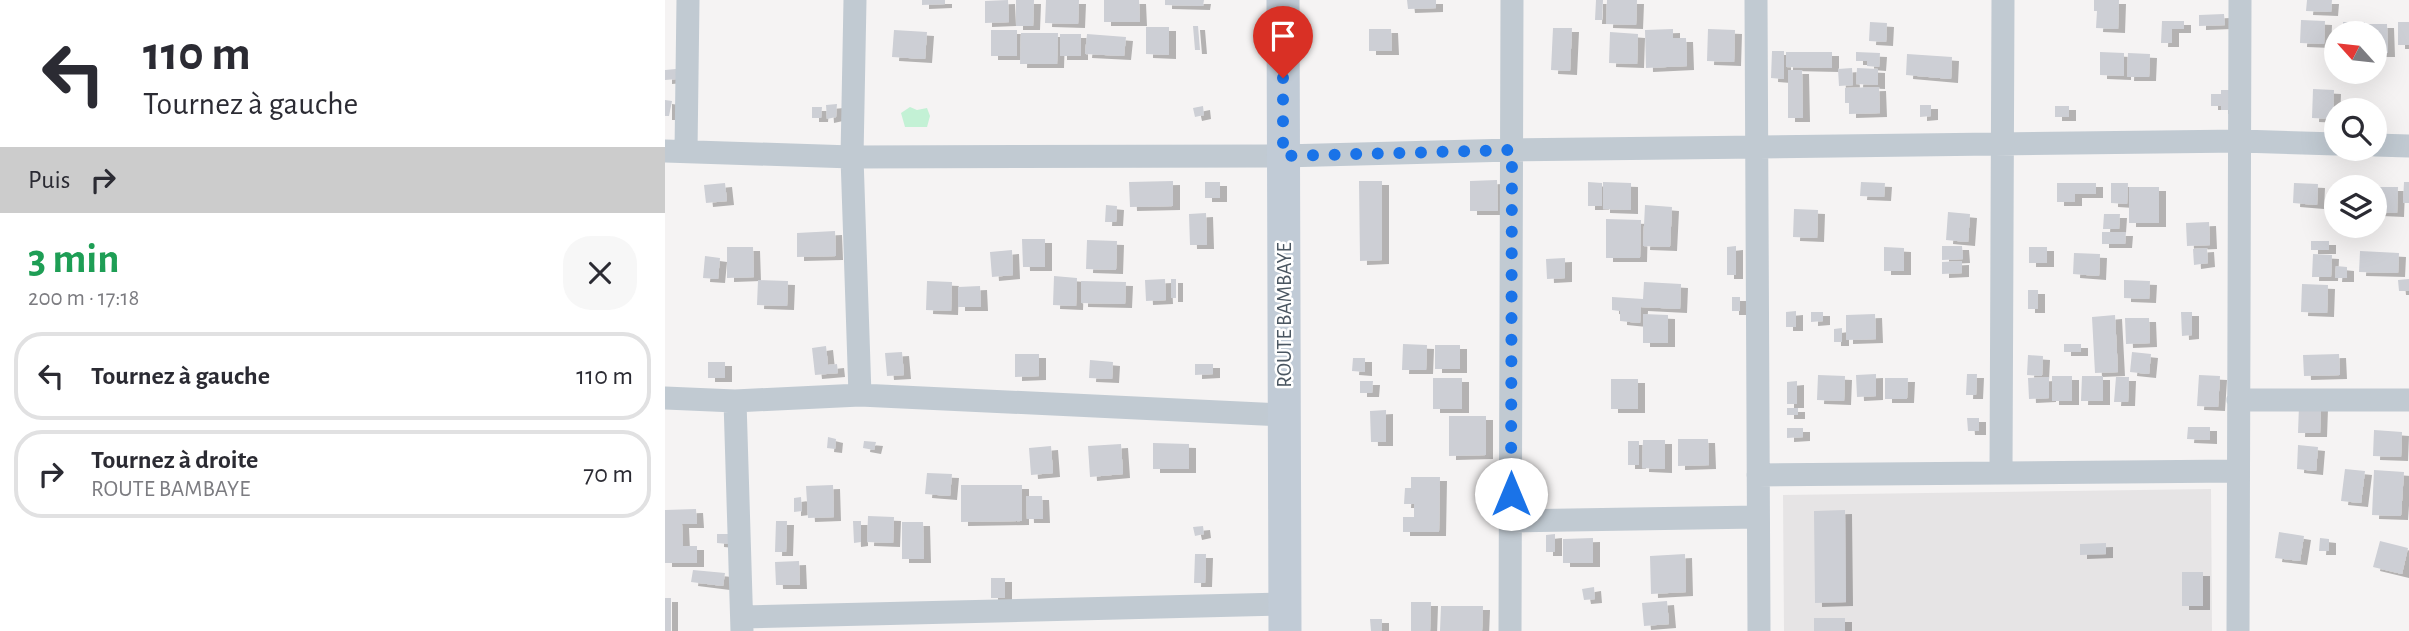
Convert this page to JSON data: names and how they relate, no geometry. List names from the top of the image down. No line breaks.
{"streets":{"street":["ROUTE BAMBAYE"]},"north":"top left","page":{"turn":["110 m","Tournez à gauche"],"then":"Puis","heading":["3 min","200 m · 17:18"],"list":[{"name":"Tournez à gauche","value":"110 m"},{"name":"Tournez à droite","note":"ROUTE BAMBAYE","value":"70 m"}]}}
